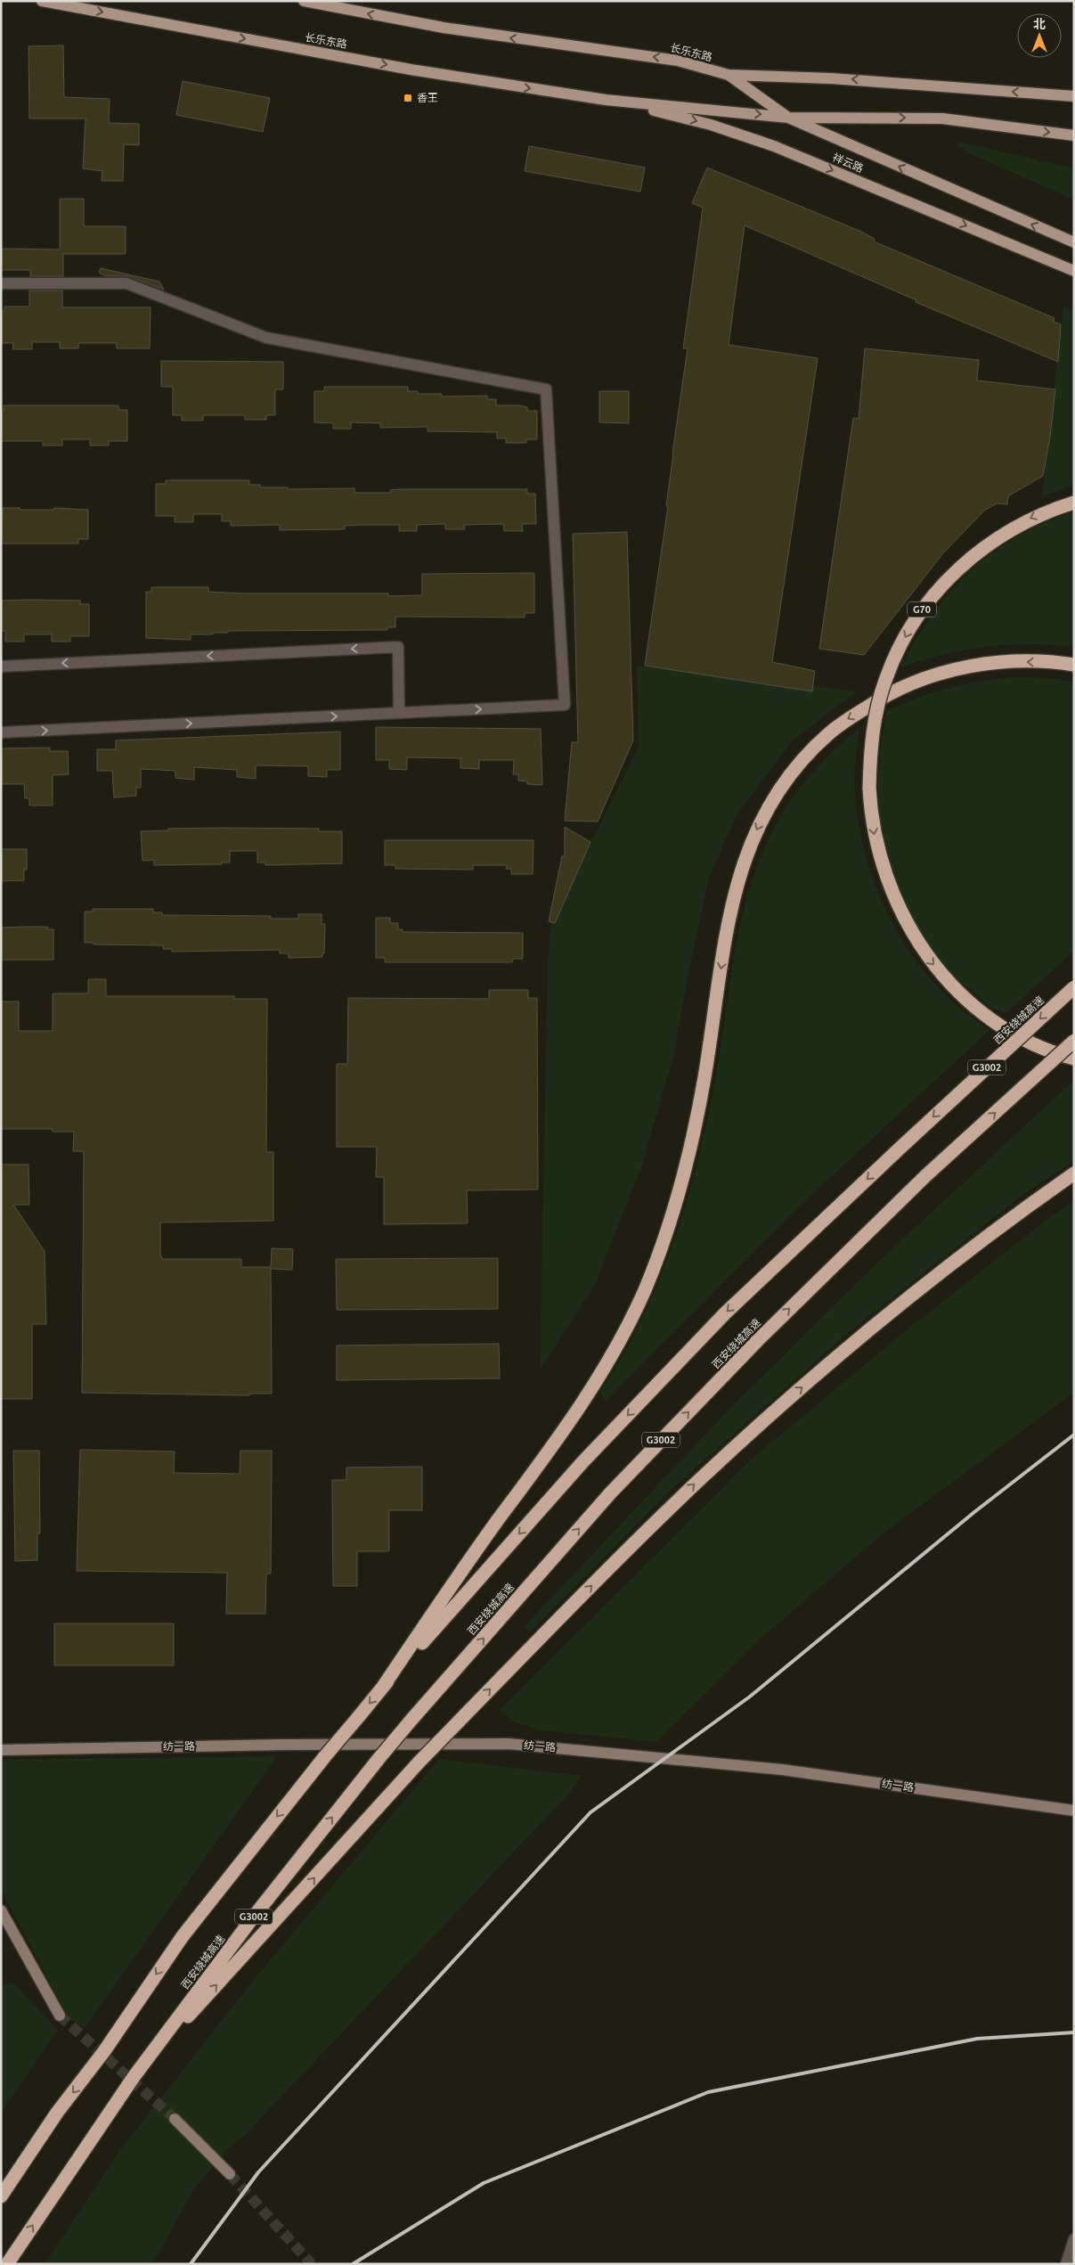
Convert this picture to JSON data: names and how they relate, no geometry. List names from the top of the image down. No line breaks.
{"streets":{"highway":["G70","西安绕城高速","G3002"],"main road":["长乐东路","祥云路"],"street":["纺一路"]},"crossings":[["长乐东路","祥云路"]],"places":{"transit":["香王"]},"north":"top"}
